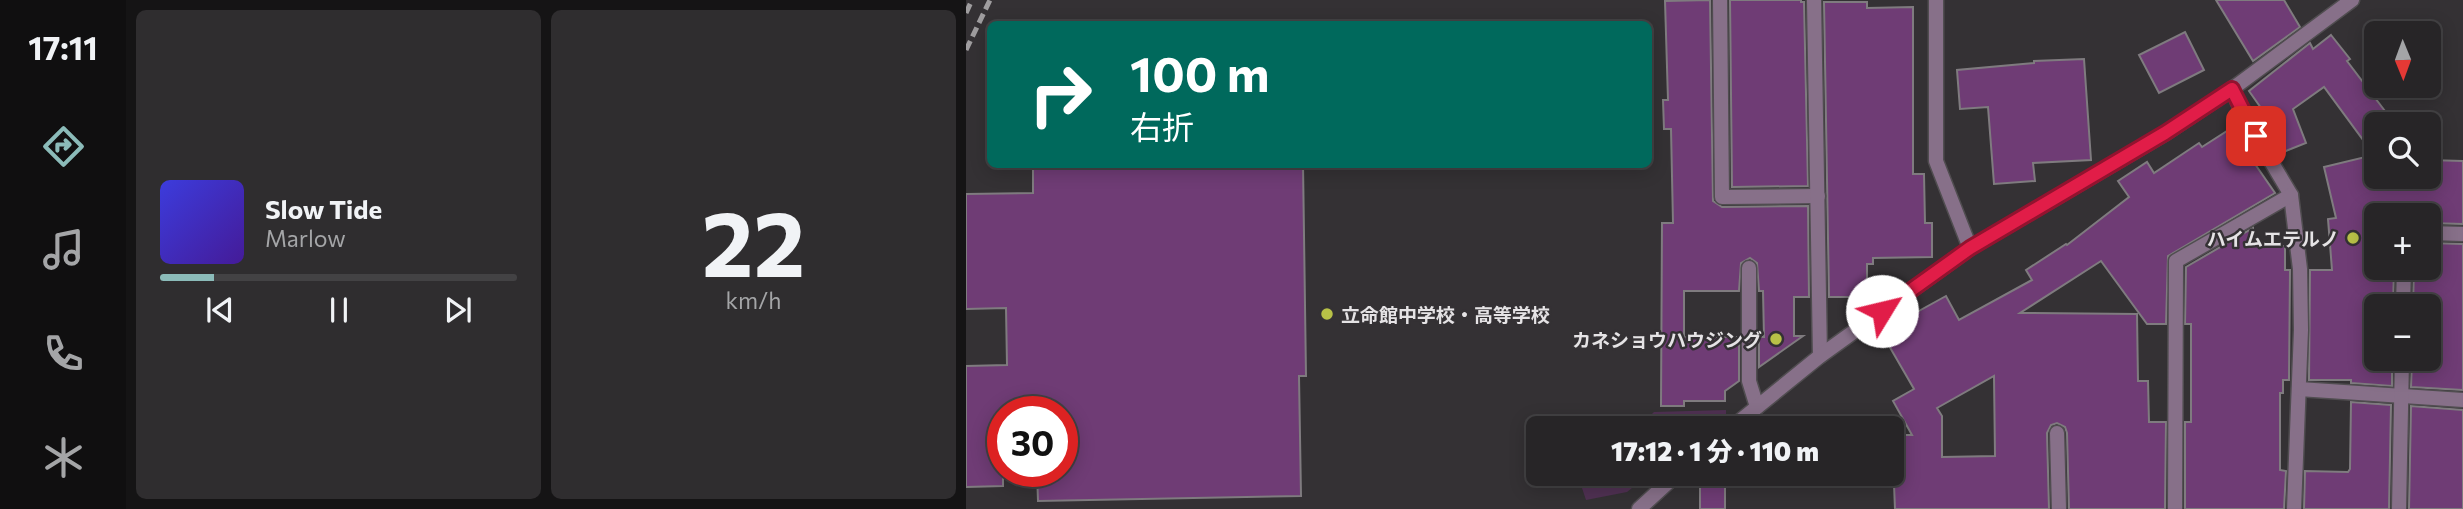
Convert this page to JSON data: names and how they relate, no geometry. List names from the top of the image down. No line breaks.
{"places":["ハイムエテルノ","立命館中学校・高等学校","カネショウハウジング"],"north":"bottom","page":{"tabs":"17:11","tile":["22","km/h"],"map_buttons":["+","−"],"turn":["100 m","右折"],"song":["Slow Tide","Marlow"],"limit":"30","trip":"17:12 · 1 分 · 110 m"}}
